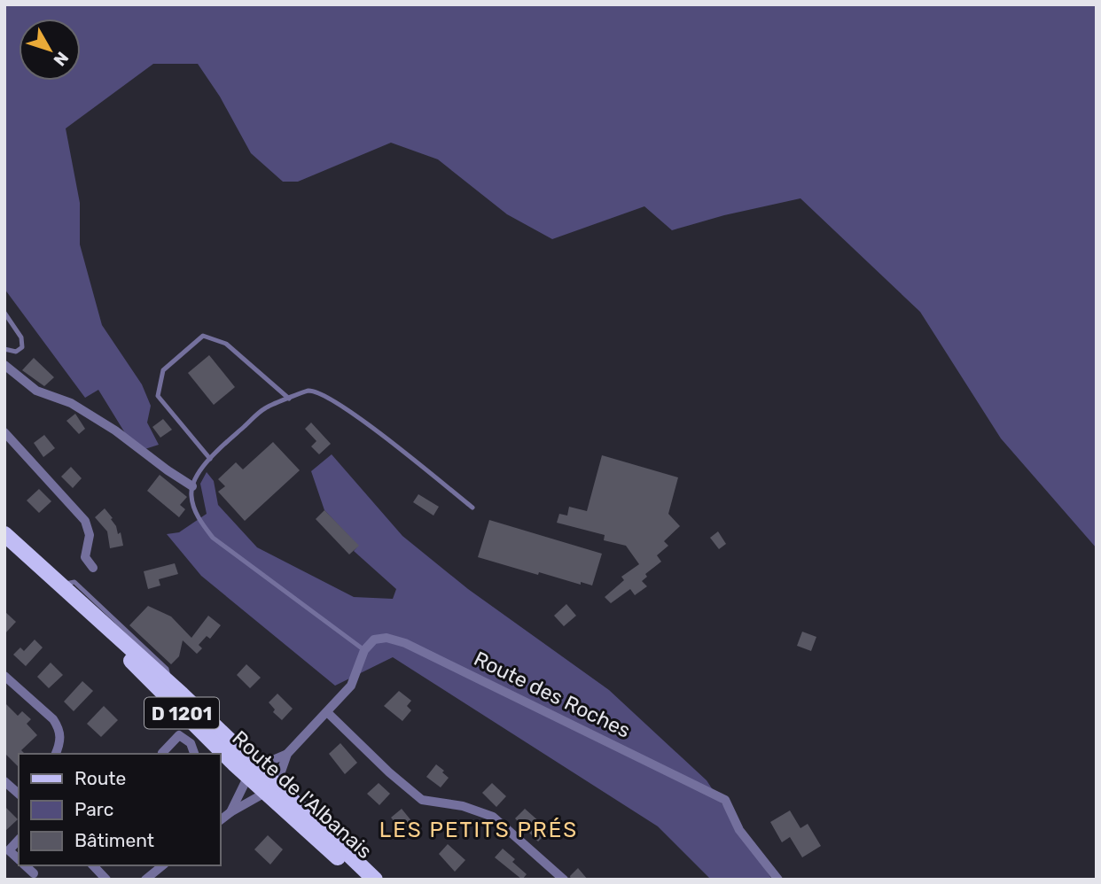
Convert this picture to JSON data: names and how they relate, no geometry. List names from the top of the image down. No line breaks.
{"streets":{"main road":["D 1201","Route de l'Albanais"],"street":["Route des Roches"]},"districts":["LES PETITS PRÉS"],"legend":["Route","Parc","Bâtiment"],"north":"bottom right"}
